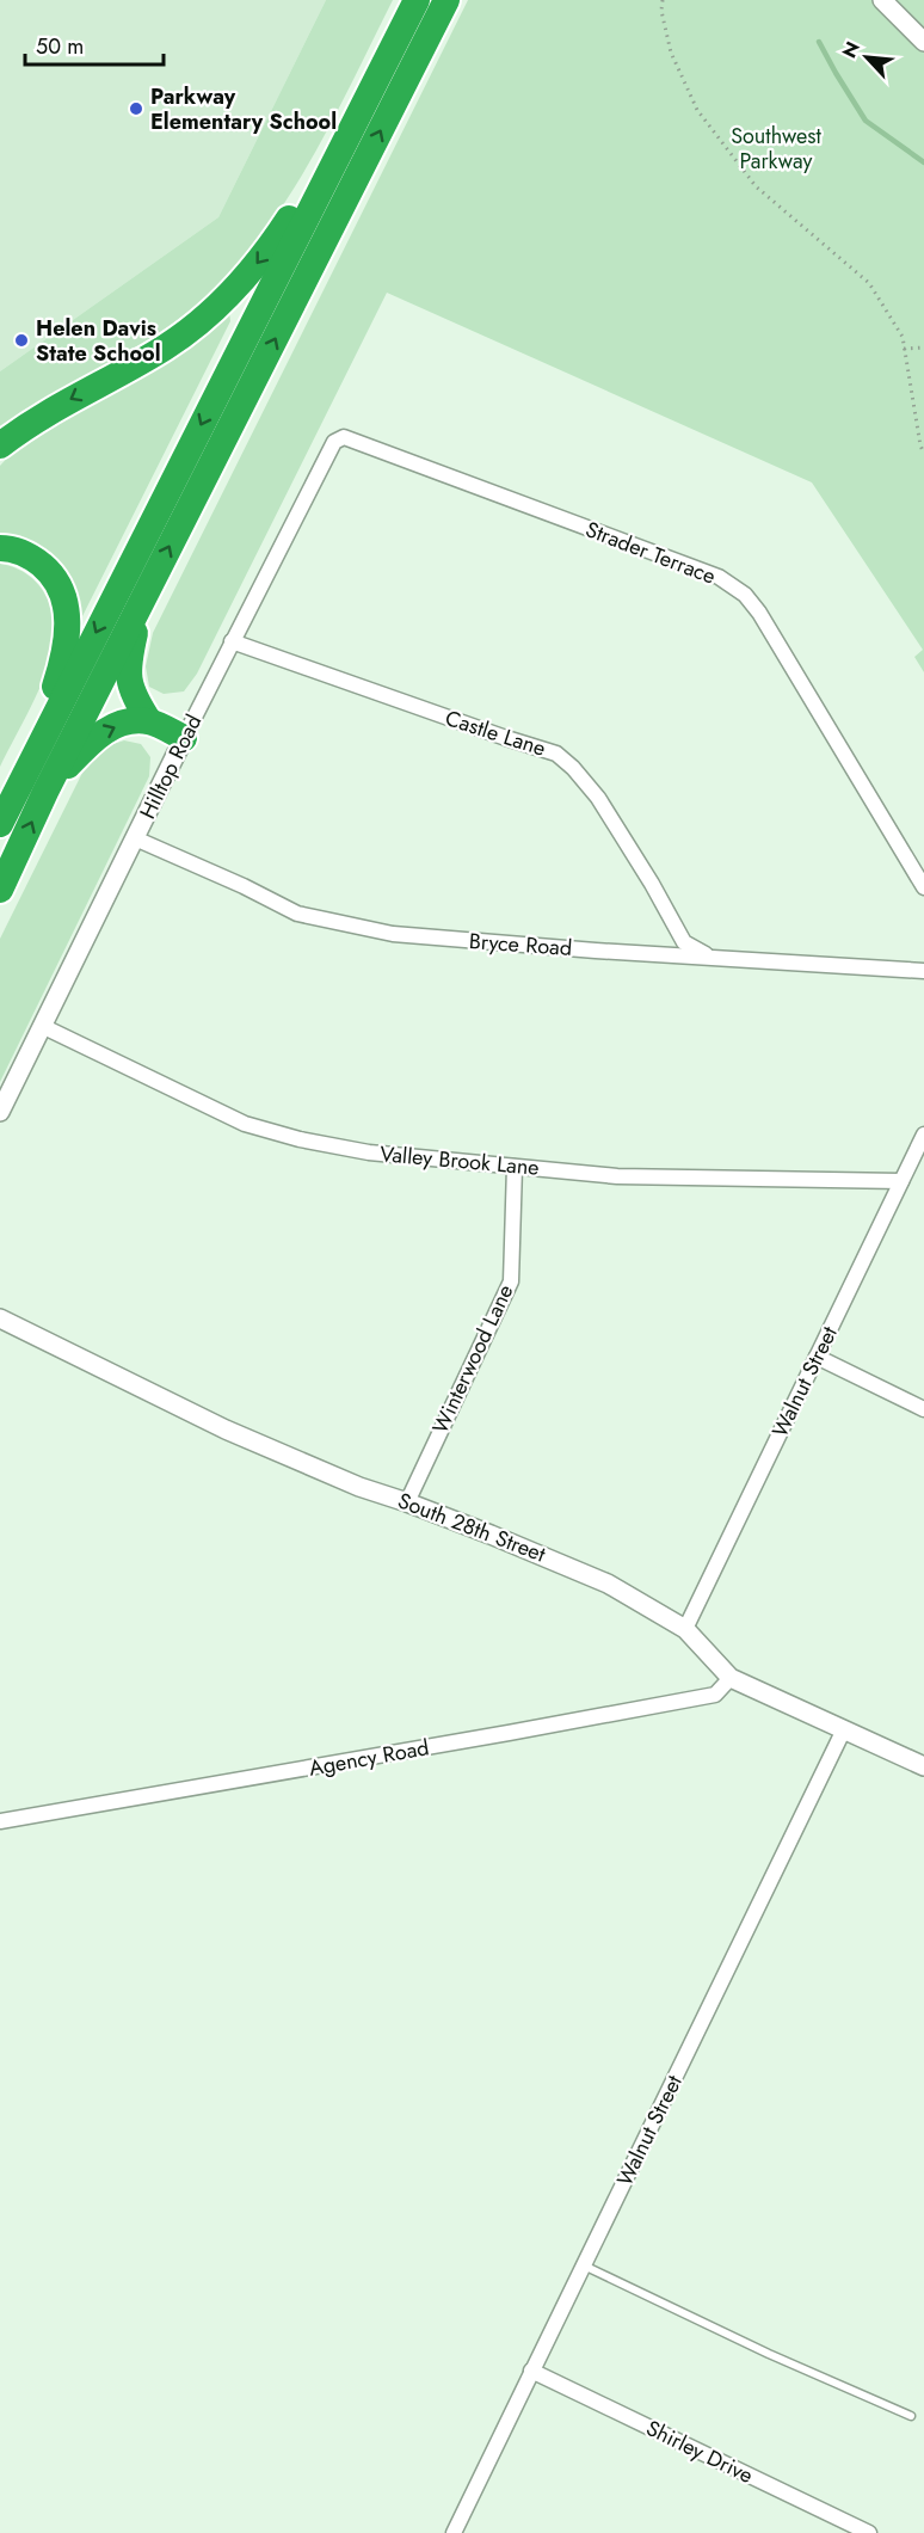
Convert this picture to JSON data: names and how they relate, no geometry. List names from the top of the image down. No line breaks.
{"streets":{"street":["Strader Terrace","Castle Lane","Hilltop Road","Bryce Road","Valley Brook Lane","Winterwood Lane","Walnut Street","South 28th Street","Agency Road","Shirley Drive"]},"crossings":[["Strader Terrace","Hilltop Road"],["Castle Lane","Hilltop Road"],["Castle Lane","Bryce Road"],["Hilltop Road","Bryce Road"],["Hilltop Road","Valley Brook Lane"],["Valley Brook Lane","Winterwood Lane"],["Valley Brook Lane","Walnut Street"],["Winterwood Lane","South 28th Street"],["Walnut Street","South 28th Street"],["Walnut Street","Shirley Drive"],["South 28th Street","Agency Road"]],"parks":["Southwest Parkway"],"places":["Parkway Elementary School","Helen Davis State School"],"scale_bar":"50 m","north":"top left"}
